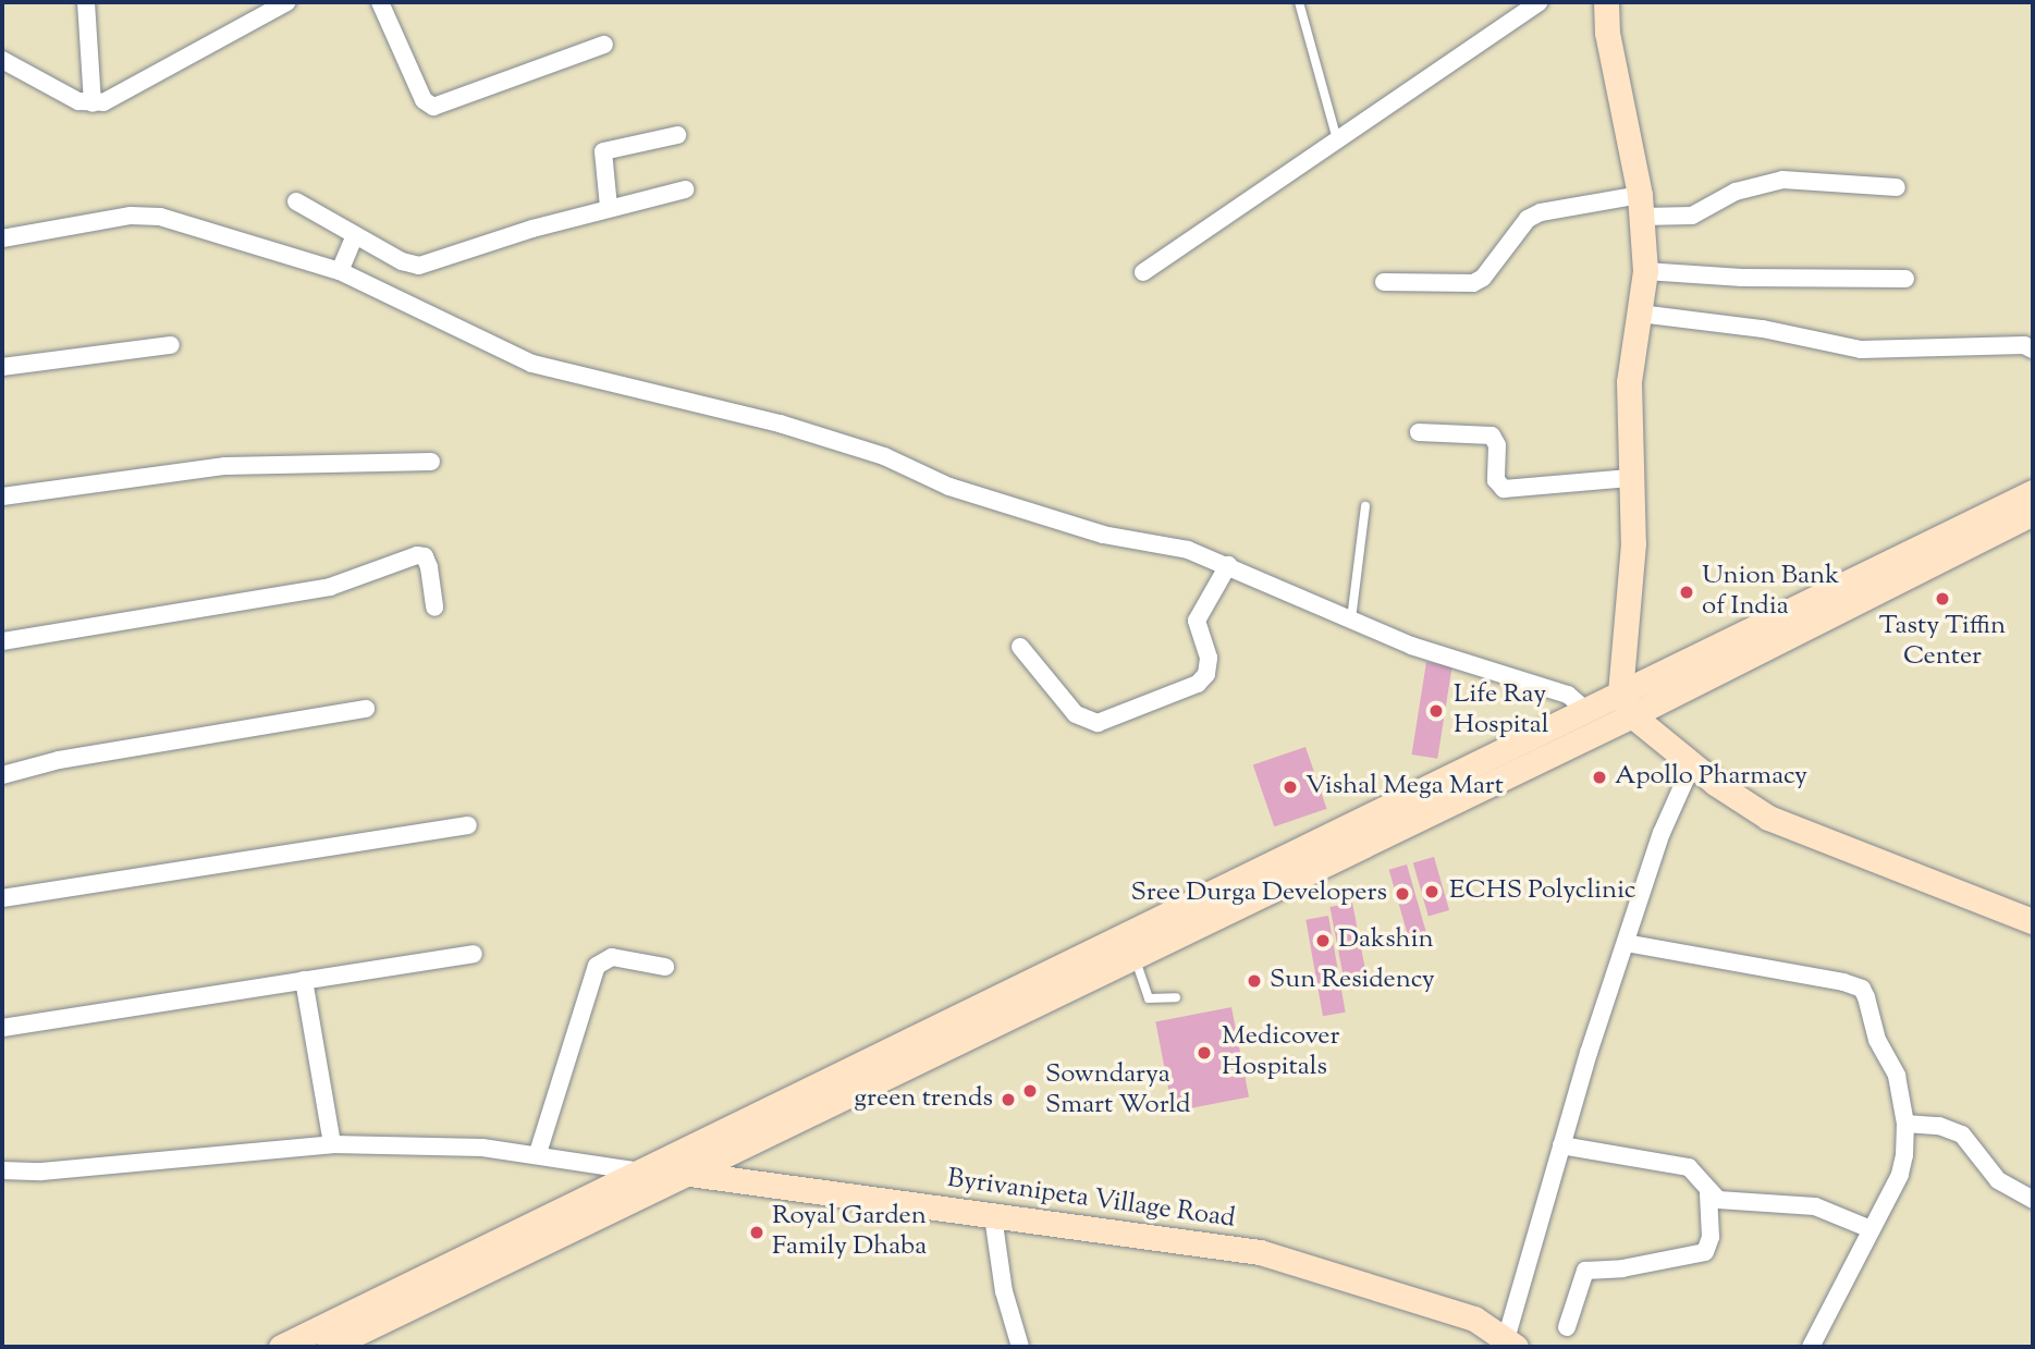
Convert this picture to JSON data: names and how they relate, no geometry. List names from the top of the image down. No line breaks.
{"streets":{"main road":["Byrivanipeta Village Road"]},"places":["Union Bank of India","Tasty Tiffin Center","Life Ray Hospital","Apollo Pharmacy","Vishal Mega Mart","ECHS Polyclinic","Sree Durga Developers","Dakshin","Sun Residency","Medicover Hospitals","Sowndarya Smart World","green trends","Royal Garden Family Dhaba"]}
